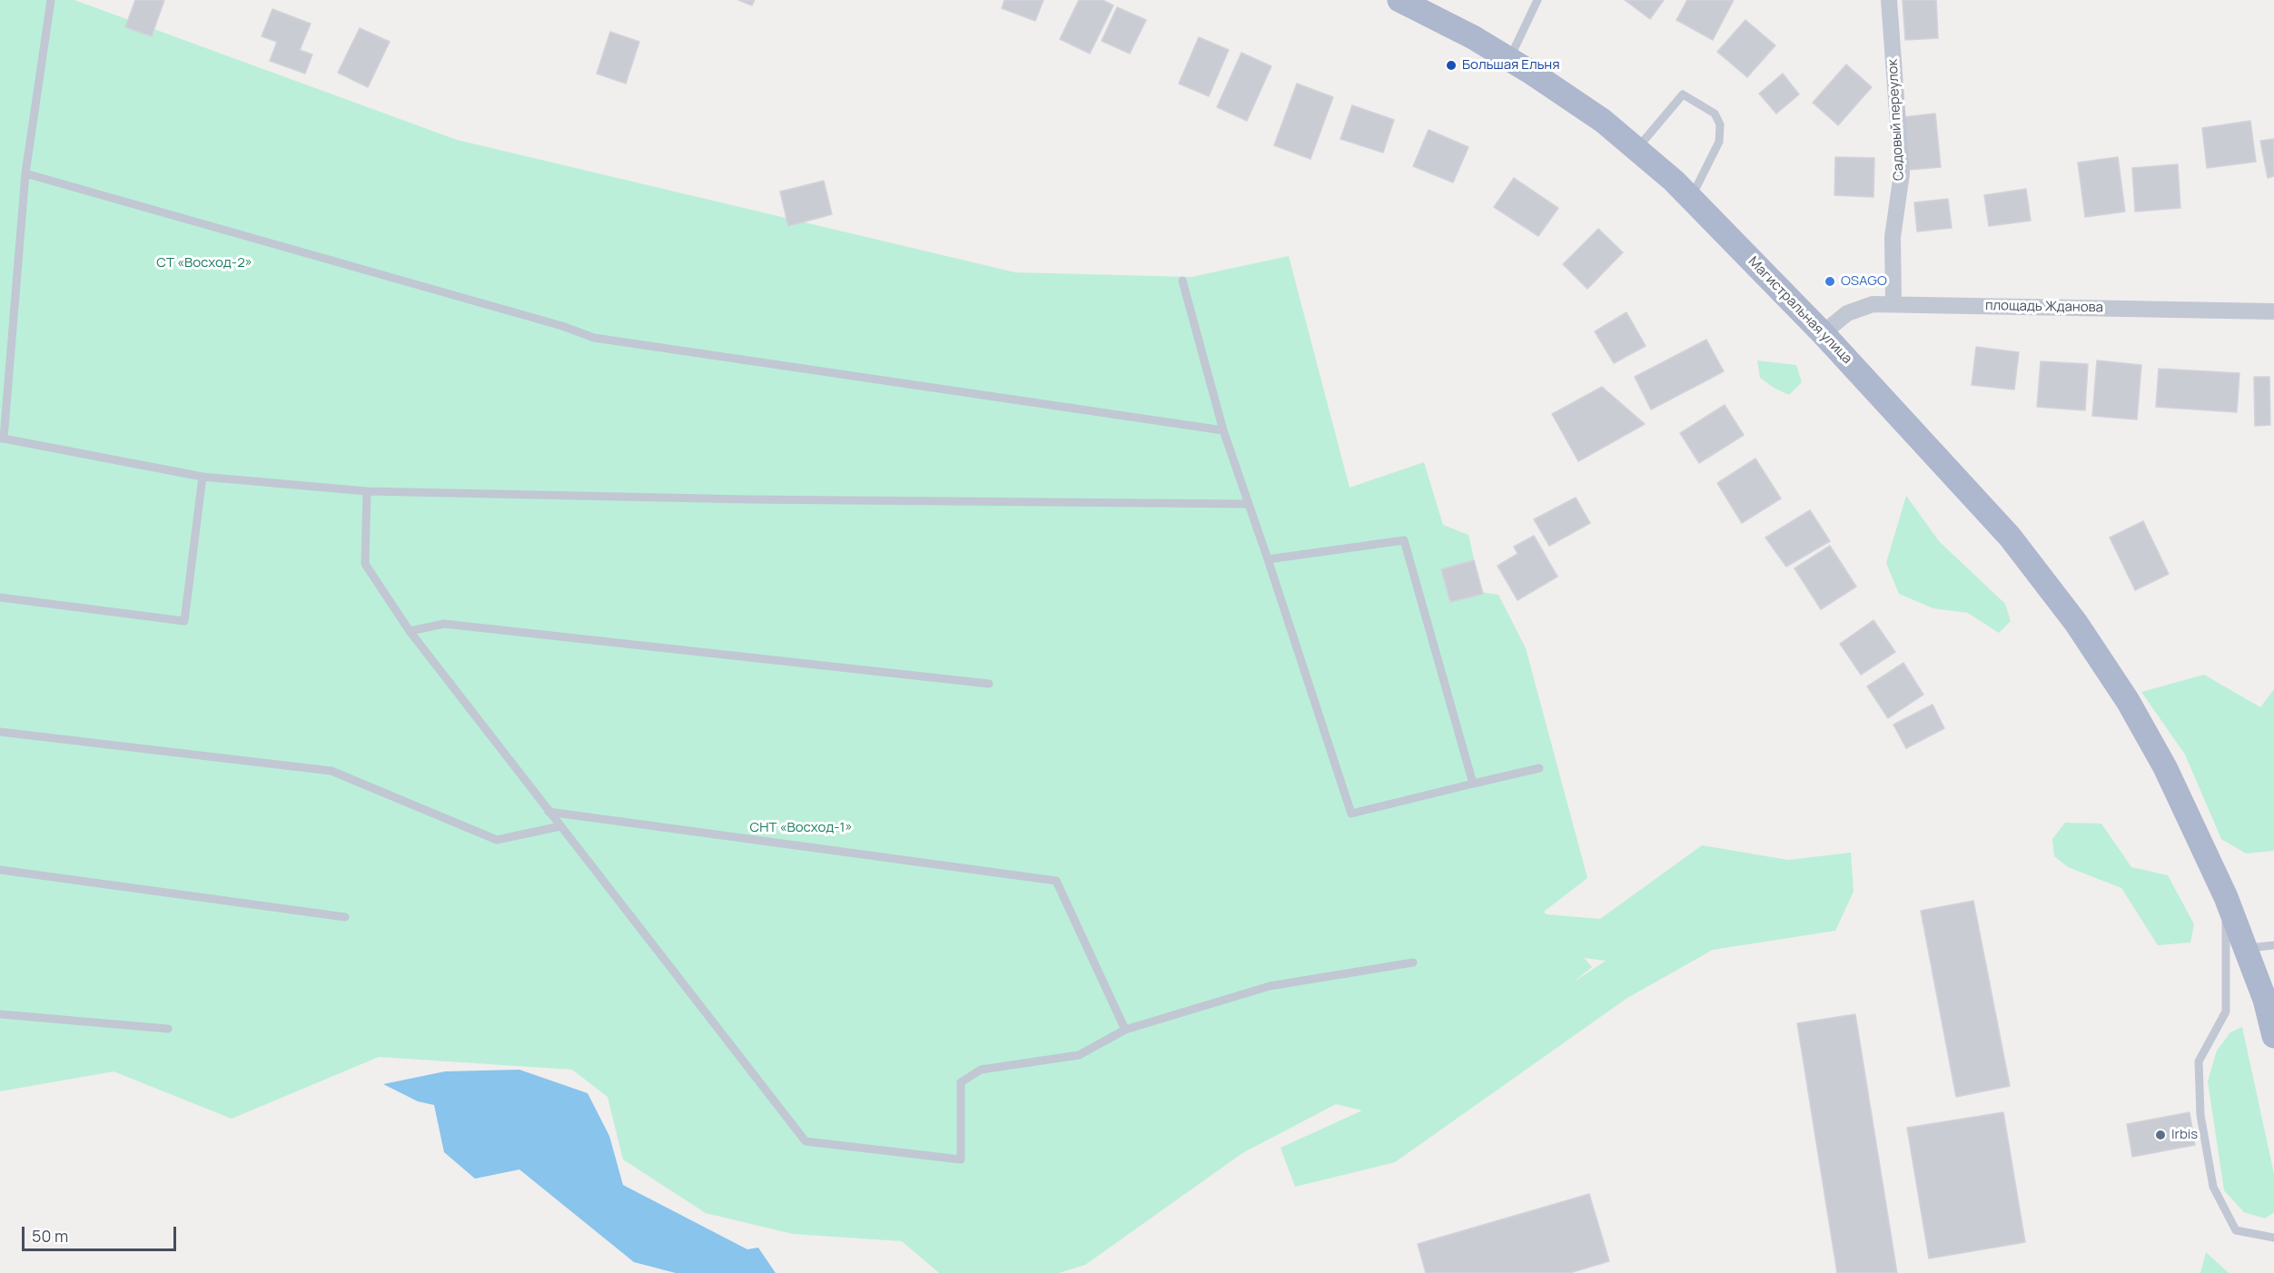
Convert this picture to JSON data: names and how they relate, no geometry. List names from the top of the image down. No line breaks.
{"streets":{"main road":["Магистральная улица"],"street":["Садовый переулок","площадь Жданова"]},"crossings":[["Садовый переулок","площадь Жданова"],["площадь Жданова","Магистральная улица"]],"parks":["СТ «Восход-2»","СНТ «Восход-1»"],"places":["Большая Ельня","OSAGO","Irbis"],"scale_bar":"50 m"}
